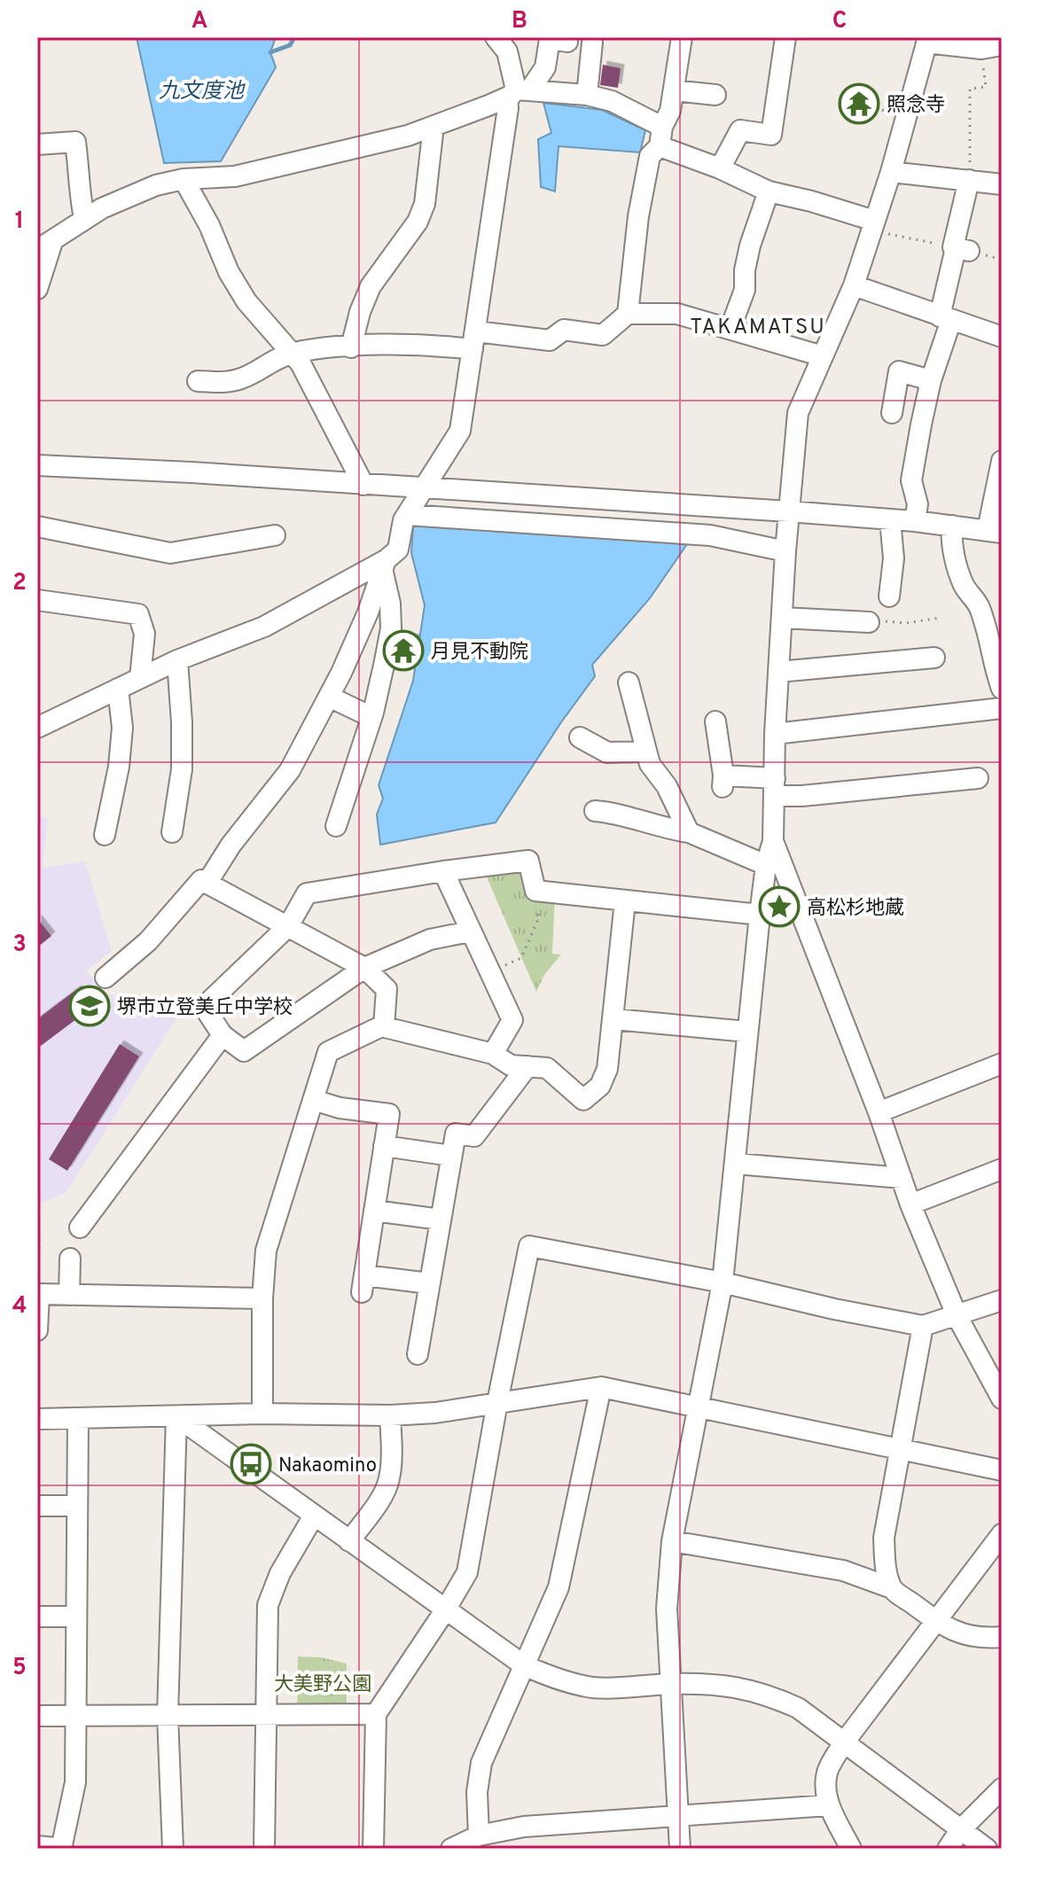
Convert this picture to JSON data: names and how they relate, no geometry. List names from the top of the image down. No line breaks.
{"districts":["TAKAMATSU"],"water":["九文度池"],"parks":["大美野公園"],"places":{"temple":["照念寺","月見不動院"],"place":["高松杉地蔵"],"school or university":["堺市立登美丘中学校"],"bus stop":["Nakaomino"]},"grid":{"columns":["A","B","C"],"rows":["1","2","3","4","5"]}}
